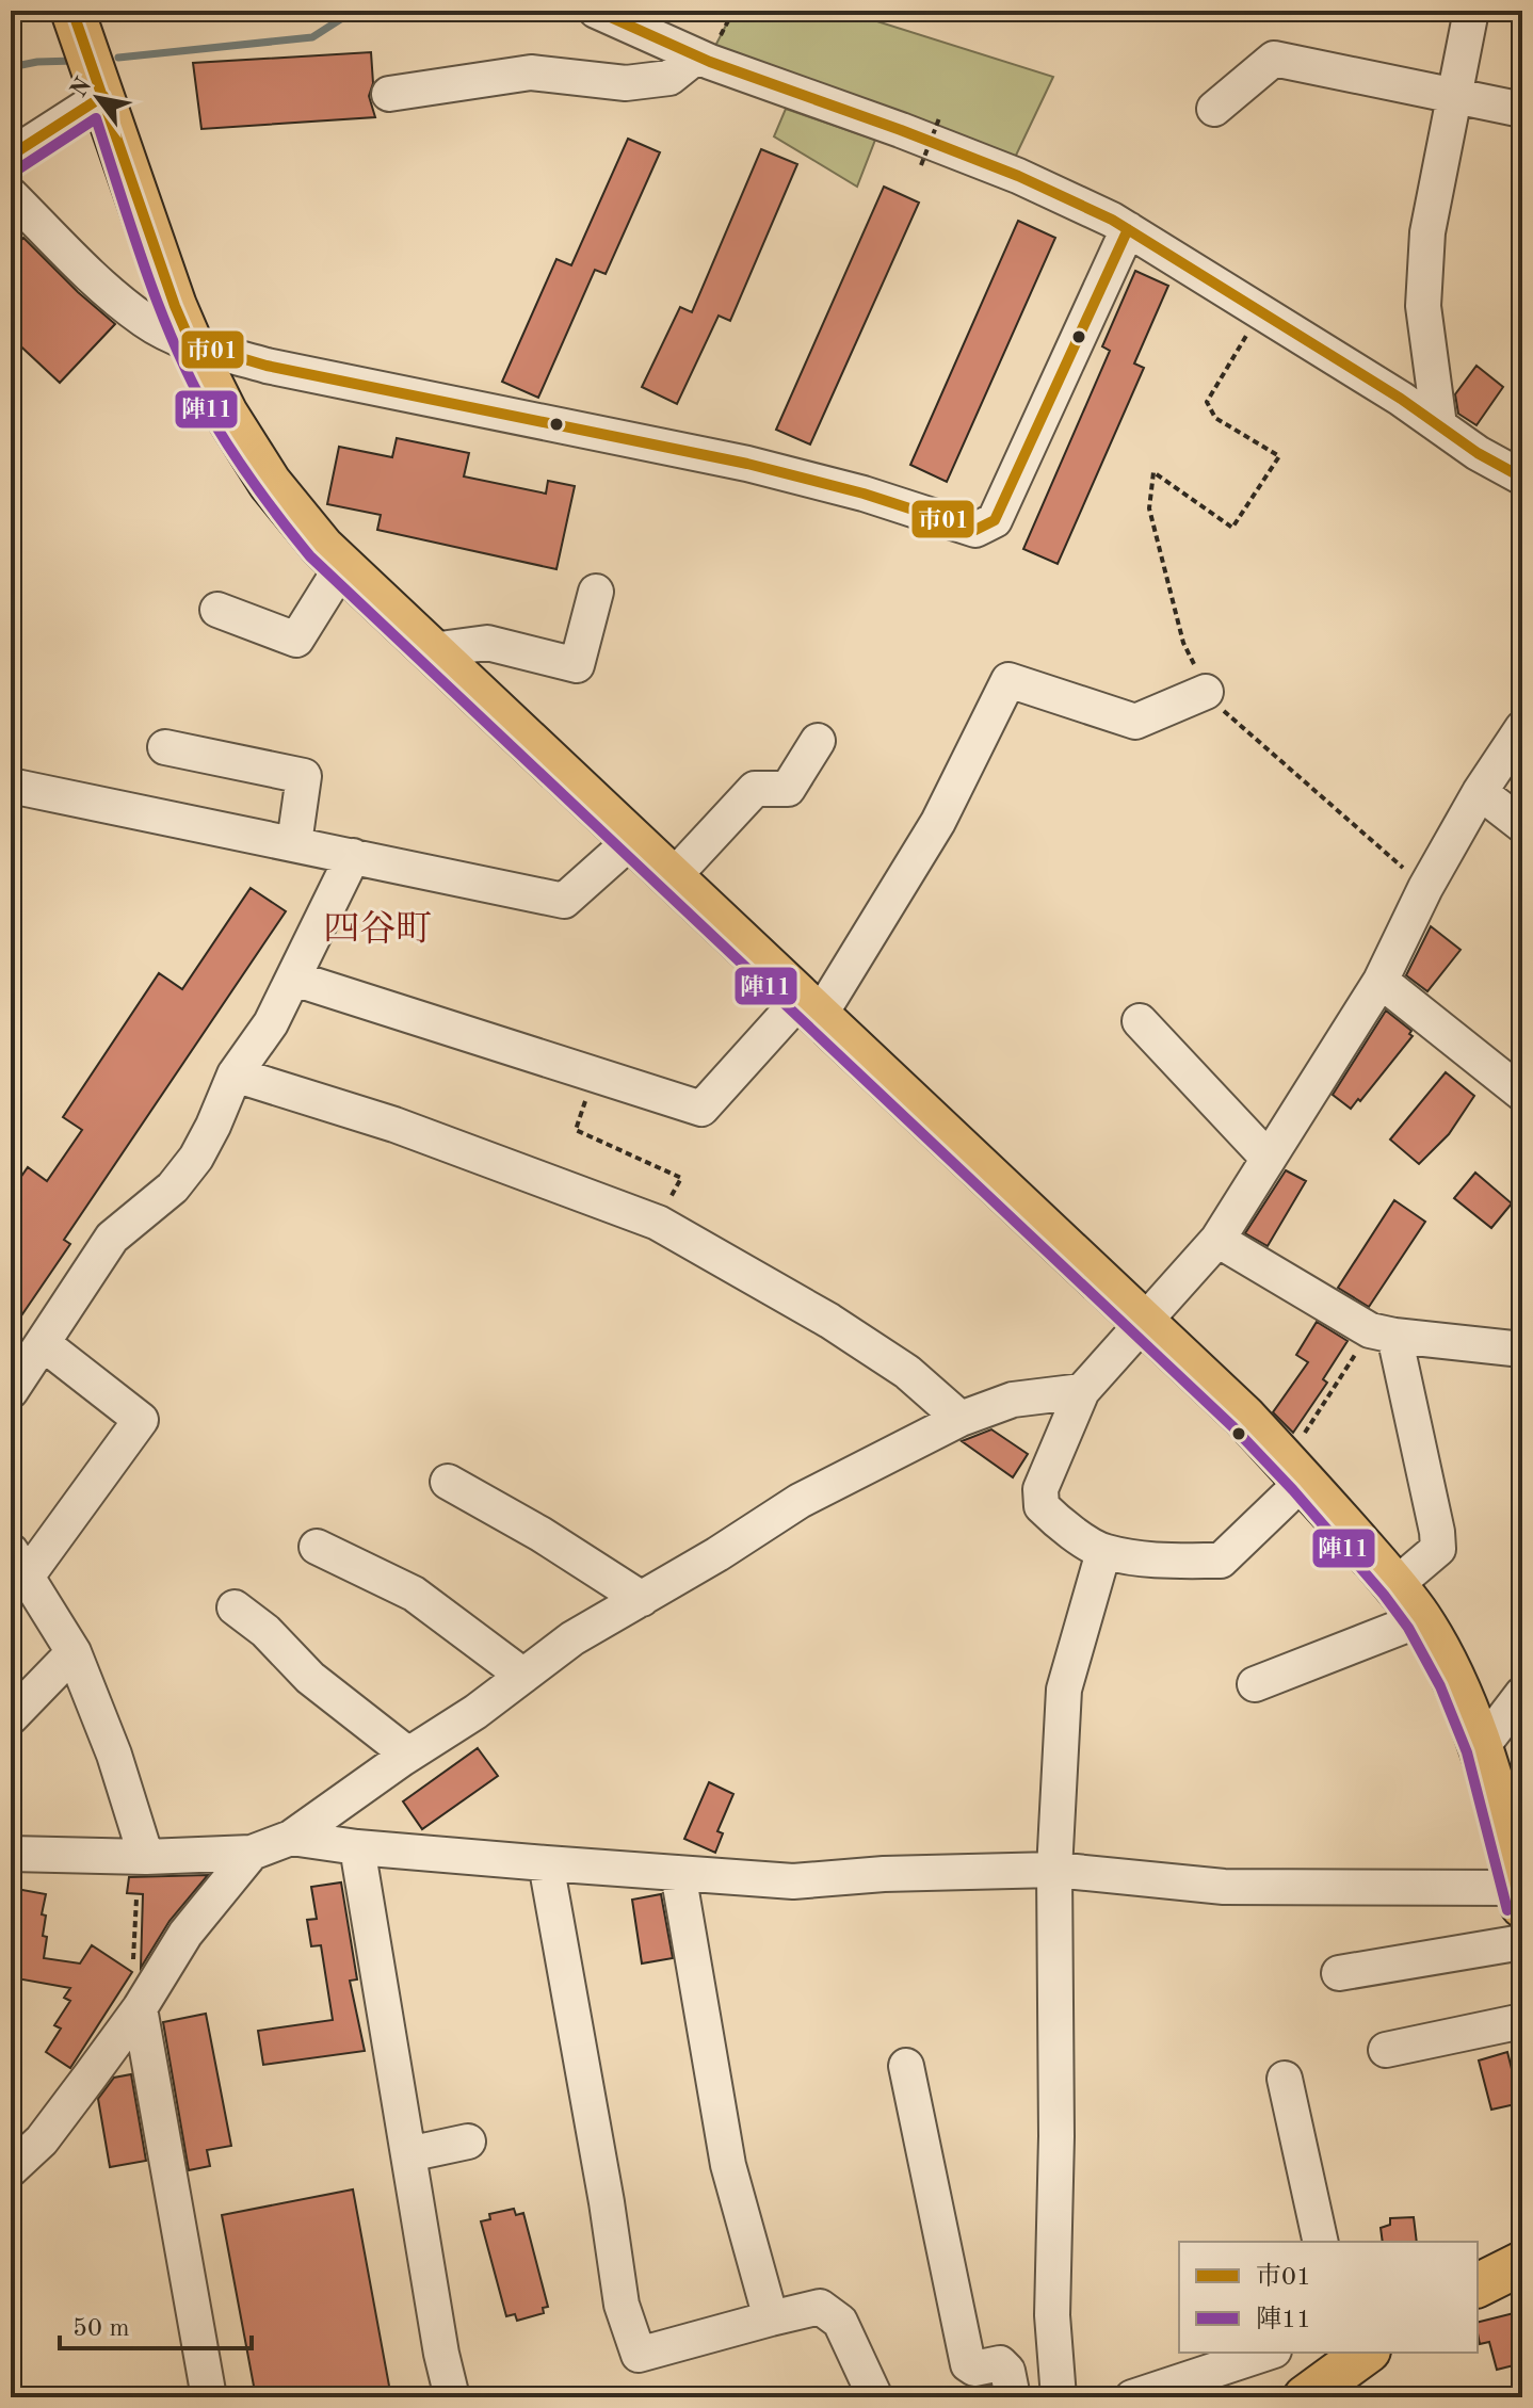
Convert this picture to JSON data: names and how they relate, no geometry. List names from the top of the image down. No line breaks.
{"districts":["四谷町"],"lines":["transit line 市01","transit line 陣11"],"legend":["市01","陣11"],"scale_bar":"50 m","north":"top left"}
